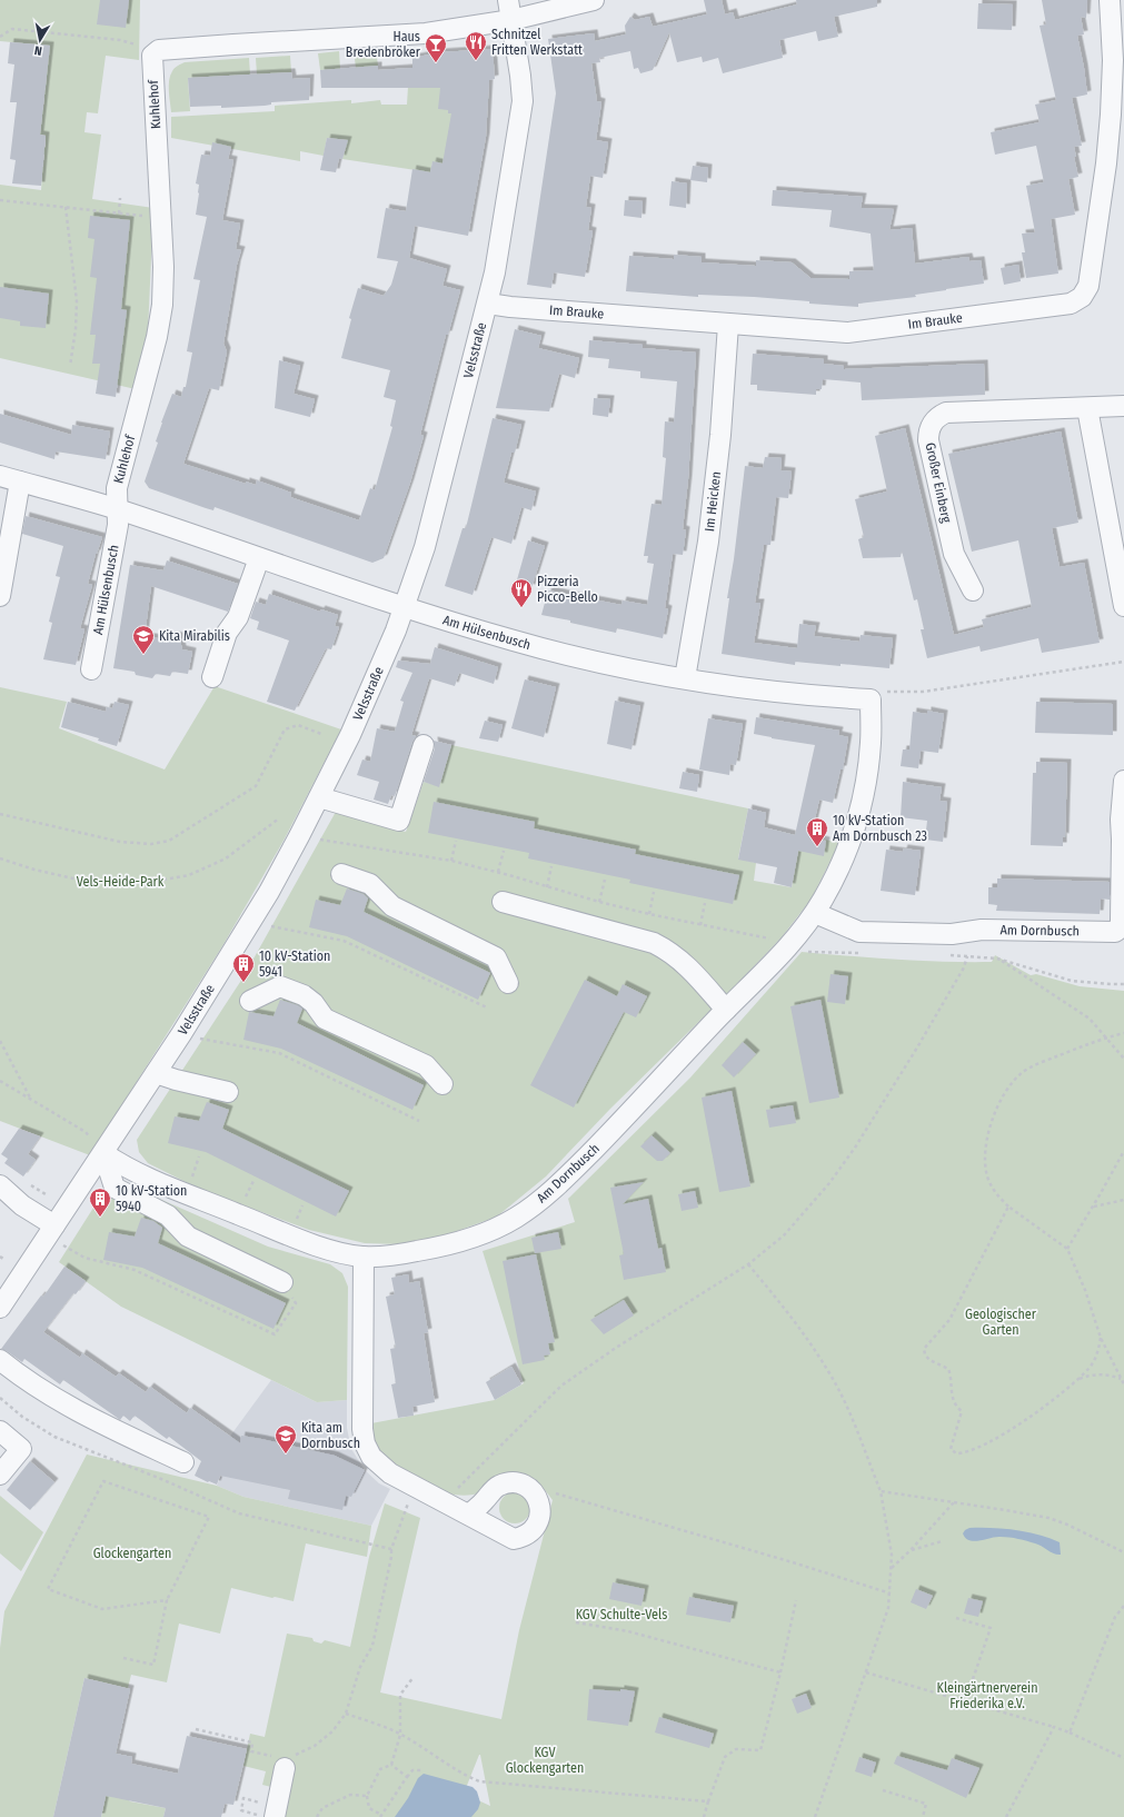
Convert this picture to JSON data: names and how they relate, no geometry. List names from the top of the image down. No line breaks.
{"streets":{"street":["Kuhlehof","Im Brauke","Velsstraße","Großer Einberg","Im Heicken","Am Hülsenbusch","Am Dornbusch"]},"crossings":[["Kuhlehof","Am Hülsenbusch"],["Im Brauke","Velsstraße"],["Im Brauke","Im Heicken"],["Velsstraße","Am Hülsenbusch"],["Velsstraße","Am Dornbusch"],["Im Heicken","Am Hülsenbusch"],["Am Hülsenbusch","Am Dornbusch"]],"parks":["Vels-Heide-Park","Geologischer Garten","Glockengarten","KGV Schulte-Vels","Kleingärtnerverein Friederika e.V.","KGV Glockengarten"],"places":{"restaurant":["Schnitzel Fritten Werkstatt","Pizzeria Picco-Bello"],"bar":["Haus Bredenbröker"],"school or university":["Kita Mirabilis","Kita am Dornbusch"],"building":["10 kV-Station Am Dornbusch 23","10 kV-Station 5941","10 kV-Station 5940"]},"north":"bottom"}
